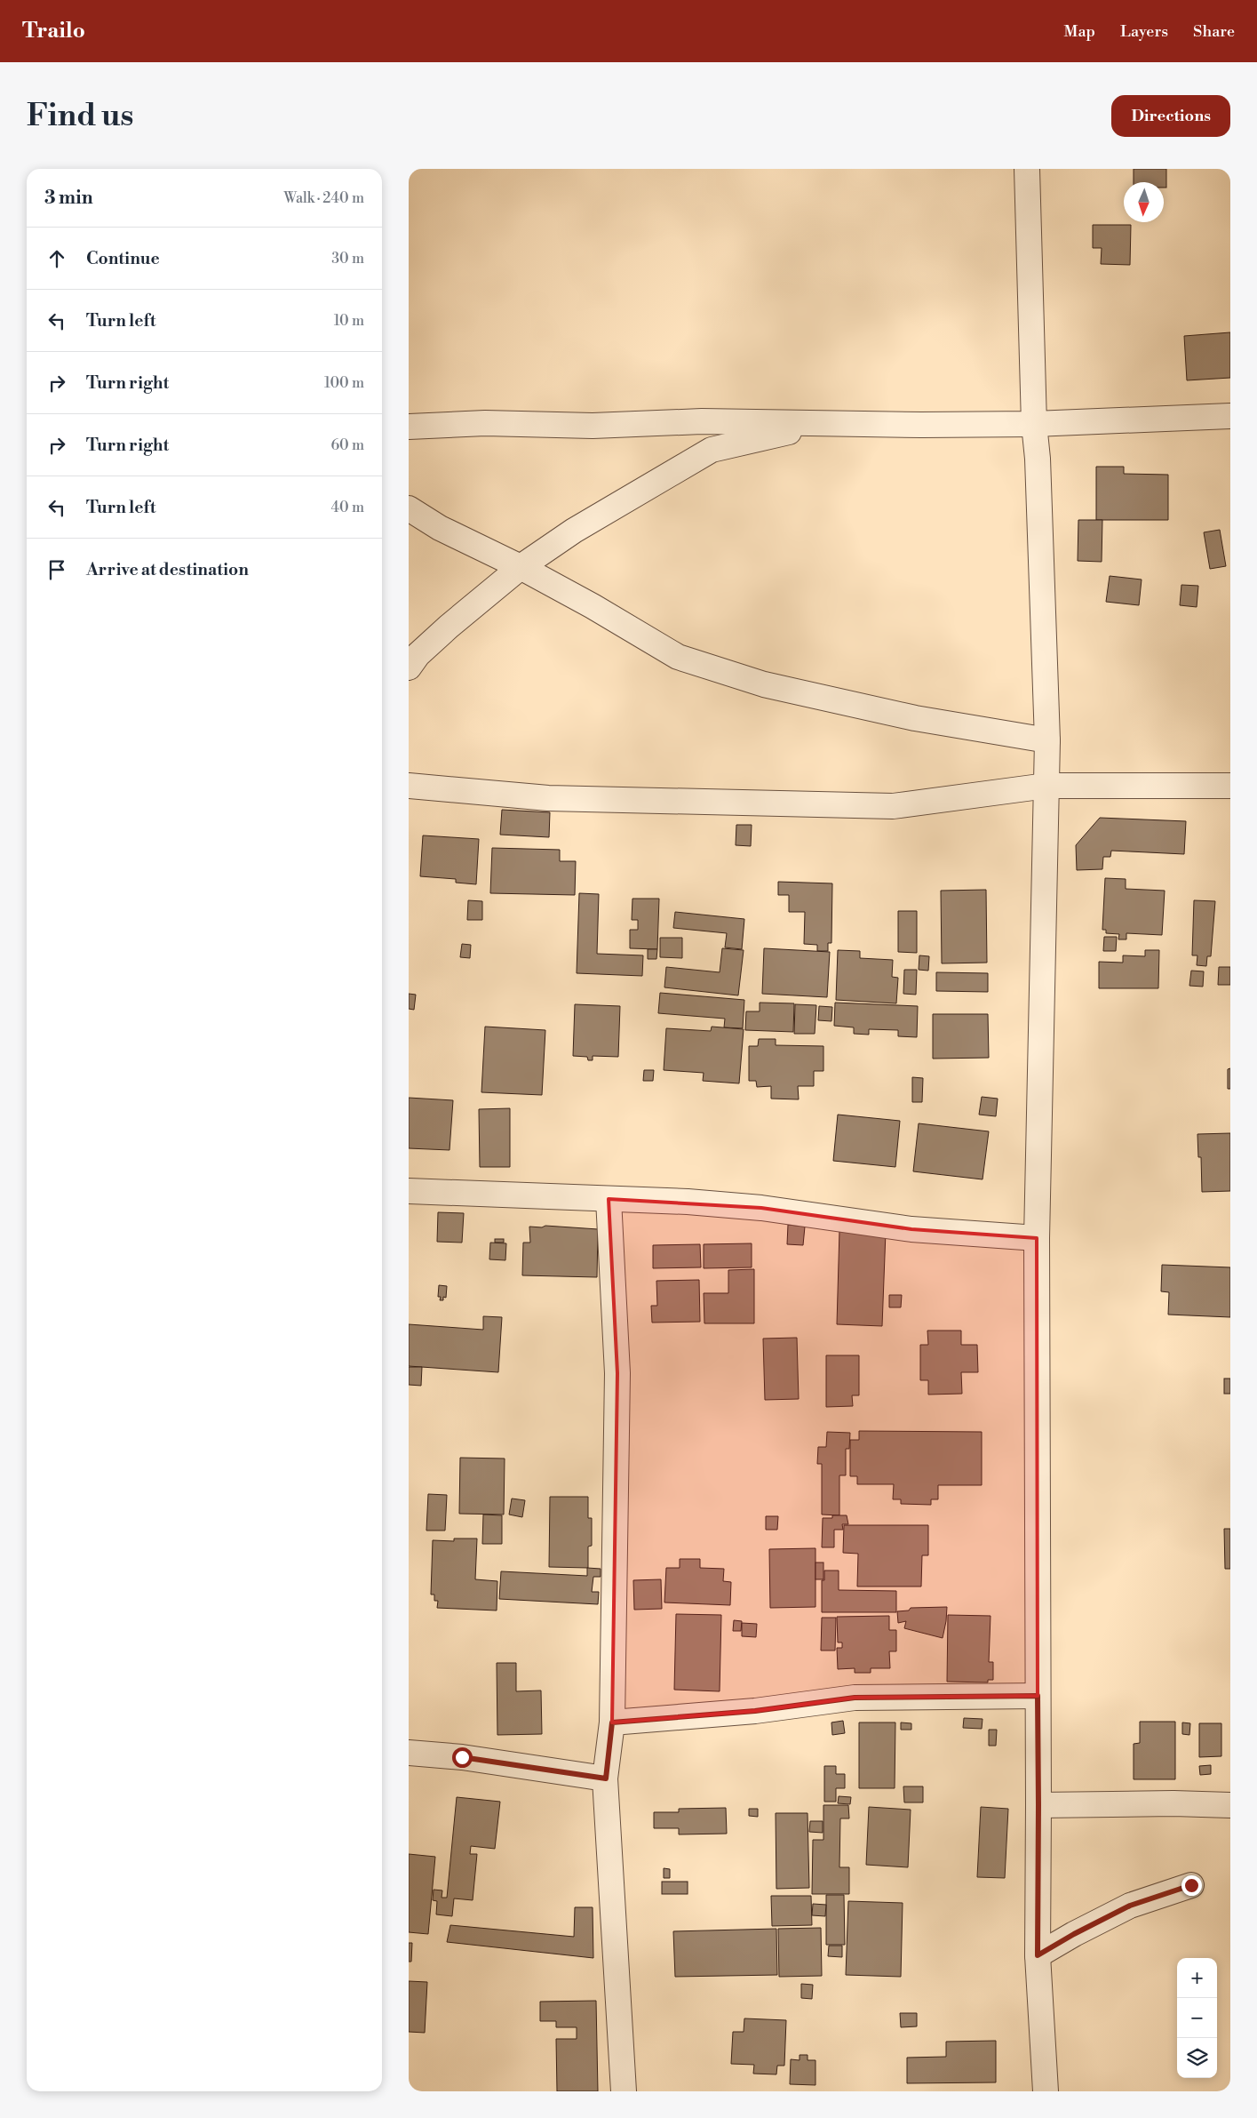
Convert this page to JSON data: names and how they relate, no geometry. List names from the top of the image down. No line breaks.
{"north":"bottom","page":{"header":"Trailo","nav":["Map","Layers","Share"],"buttons":"Directions","title":"Find us","heading":["3 min","Walk · 240 m"],"list":[["Continue","30 m"],["Turn left","10 m"],["Turn right","100 m"],["Turn right","60 m"],["Turn left","40 m"],"Arrive at destination"],"map_buttons":["+","−"]}}
